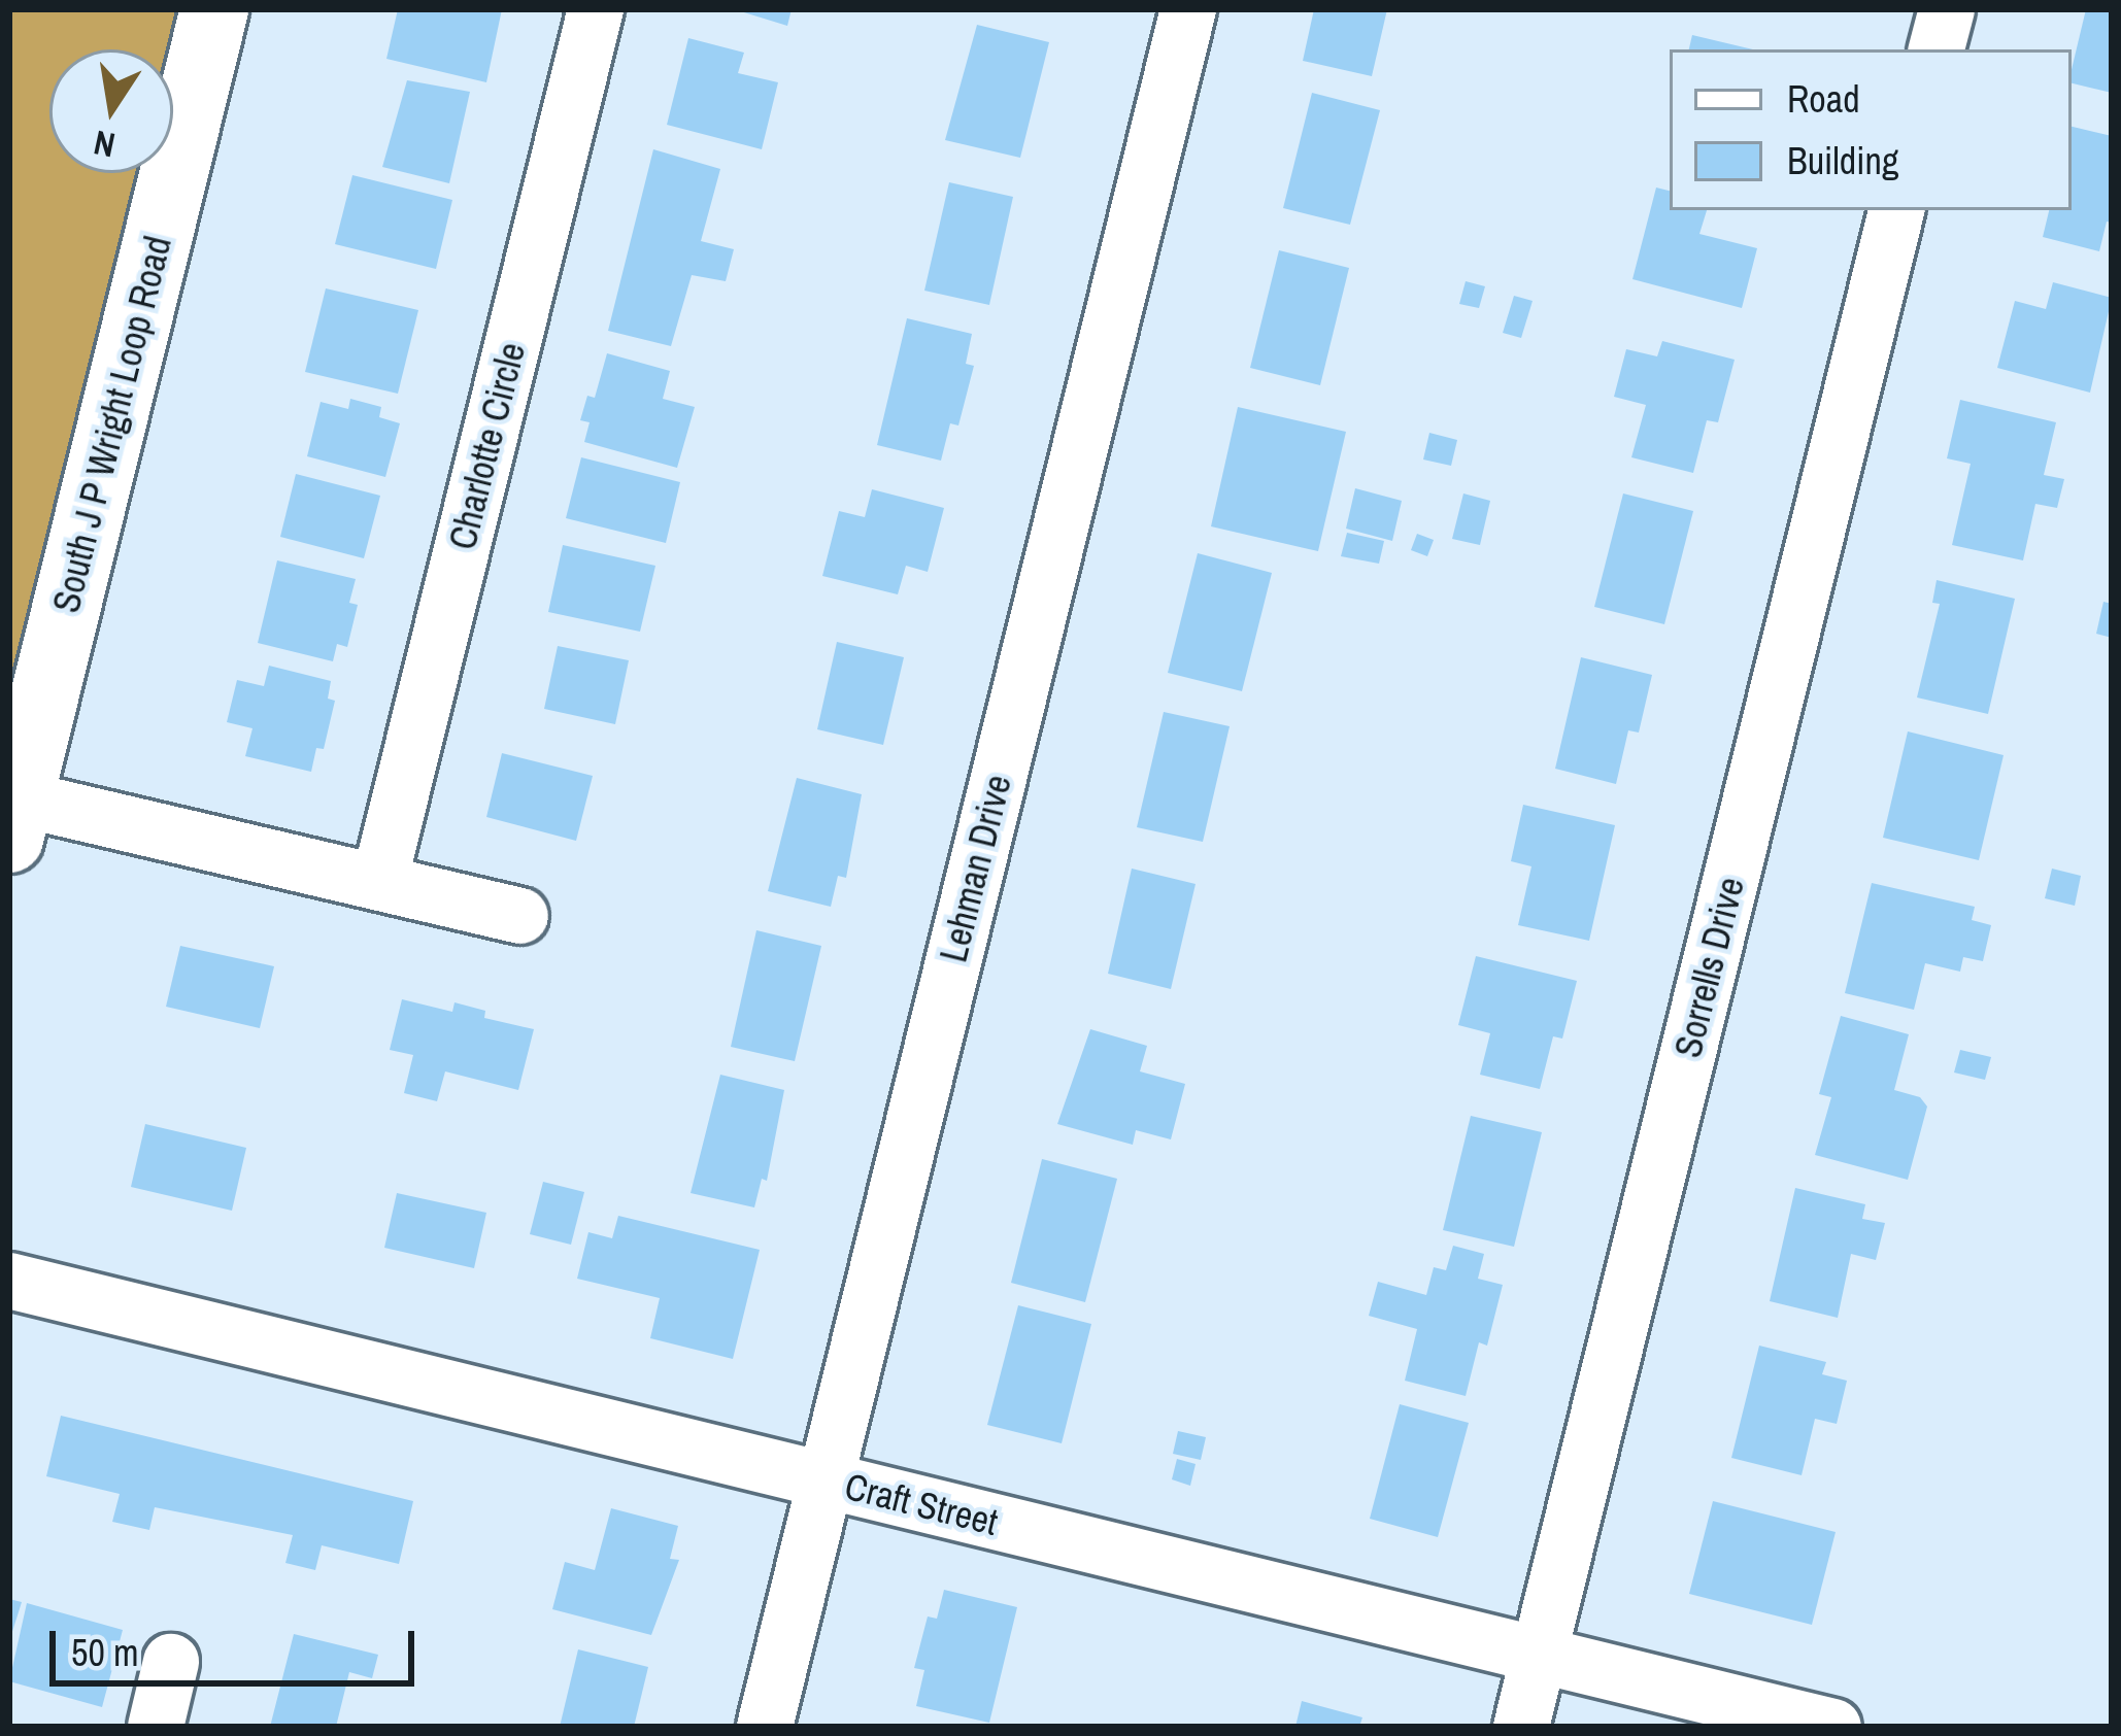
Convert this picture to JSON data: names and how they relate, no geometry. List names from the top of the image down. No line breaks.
{"streets":{"main road":["South J P Wright Loop Road"],"street":["Charlotte Circle","Lehman Drive","Sorrells Drive","Craft Street"]},"crossings":[["Lehman Drive","Craft Street"],["Sorrells Drive","Craft Street"]],"legend":["Road","Building"],"scale_bar":"50 m","north":"bottom"}
